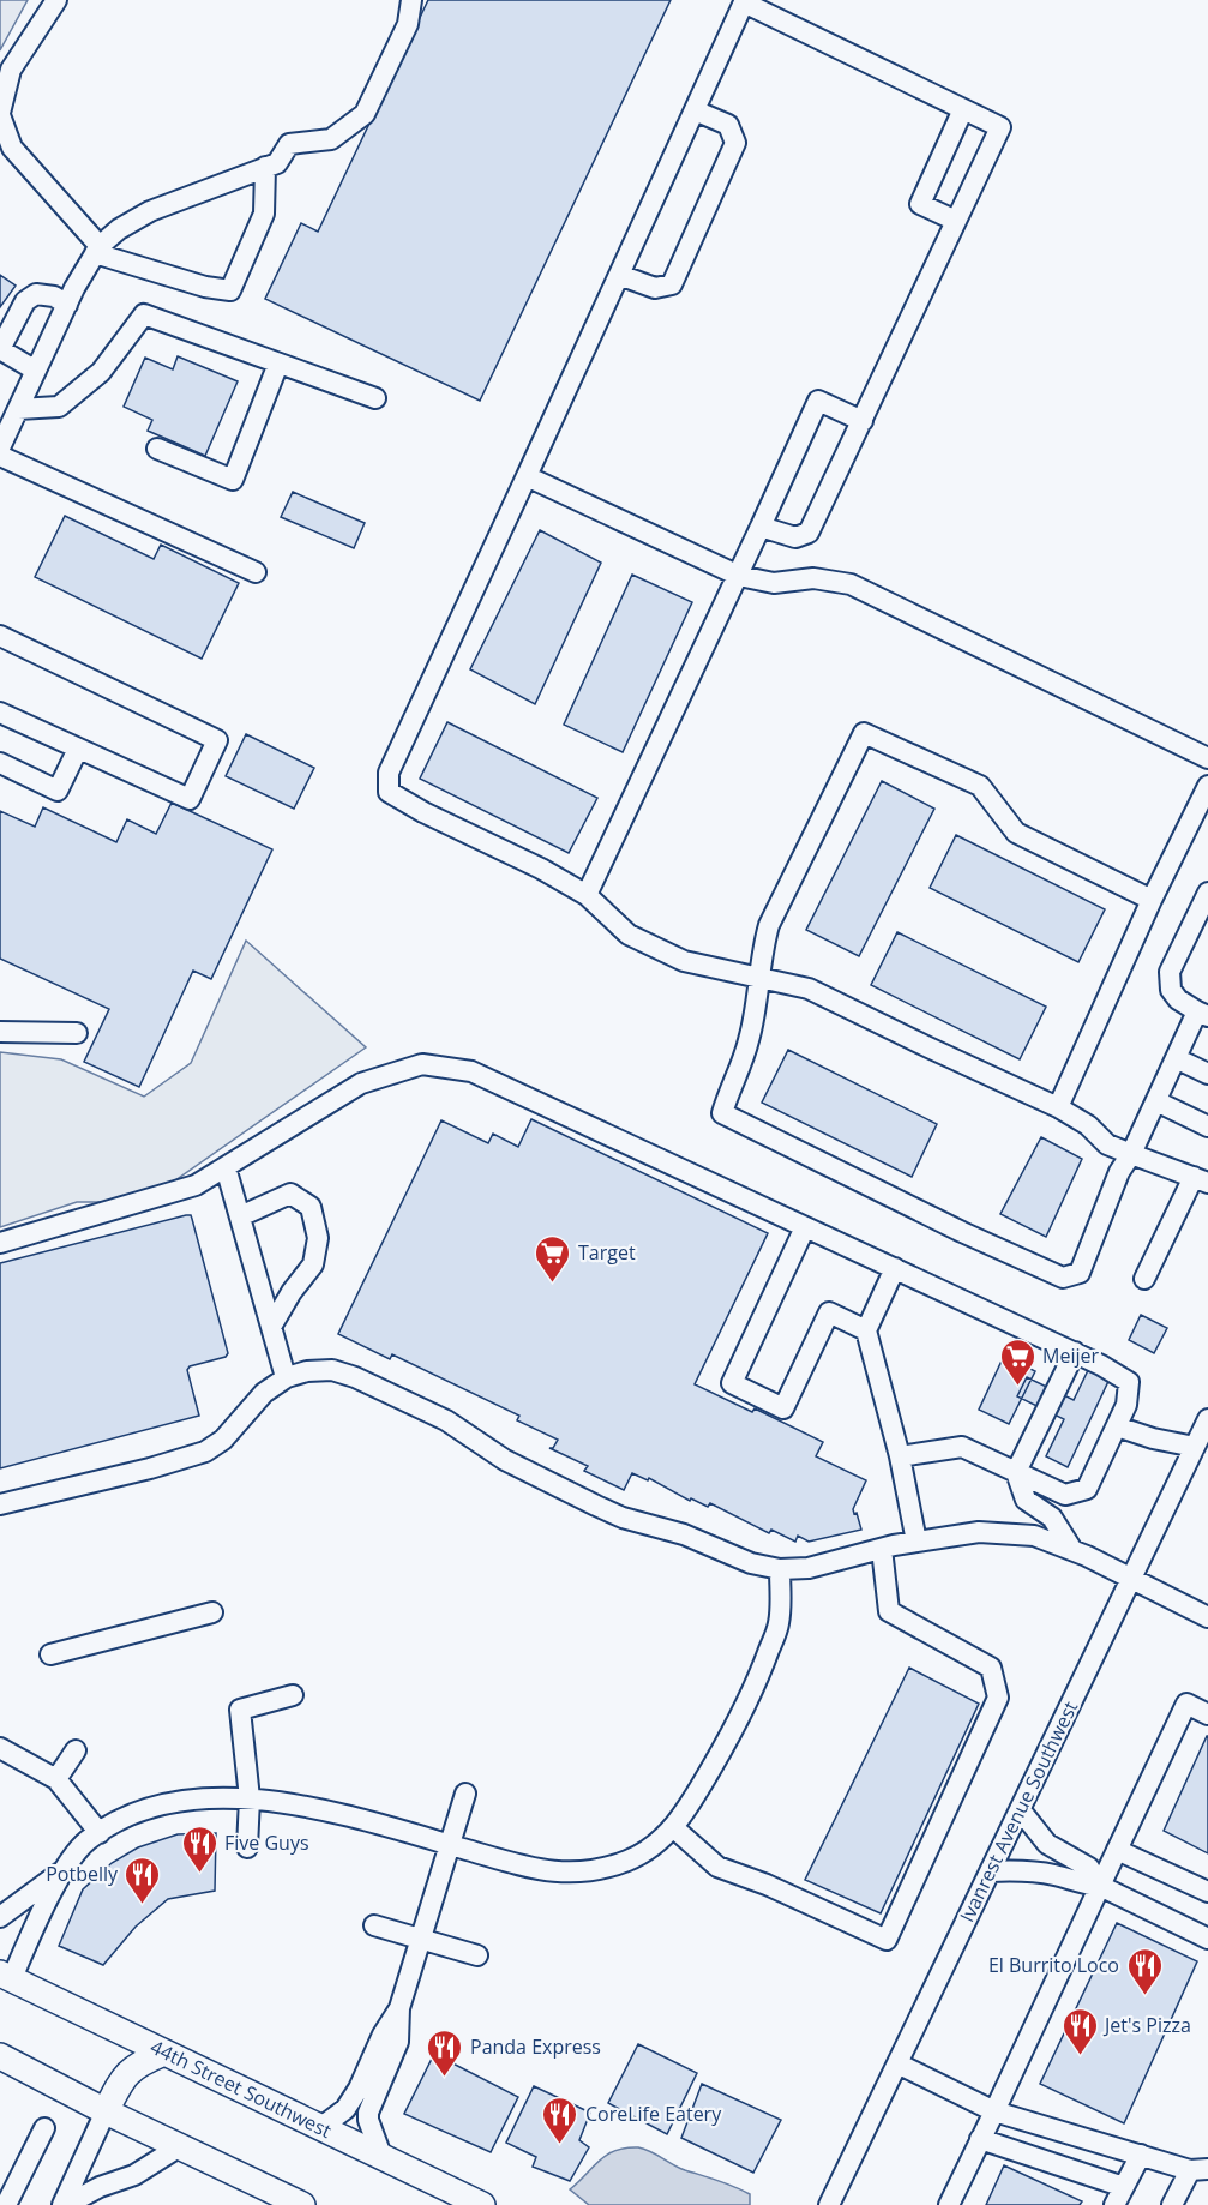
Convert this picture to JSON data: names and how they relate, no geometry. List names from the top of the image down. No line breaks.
{"streets":{"main road":["44th Street Southwest"],"street":["Ivanrest Avenue Southwest"]},"places":{"supermarket":["Target","Meijer"],"restaurant":["Five Guys","Potbelly","El Burrito Loco","Jet's Pizza","Panda Express","CoreLife Eatery"]}}
